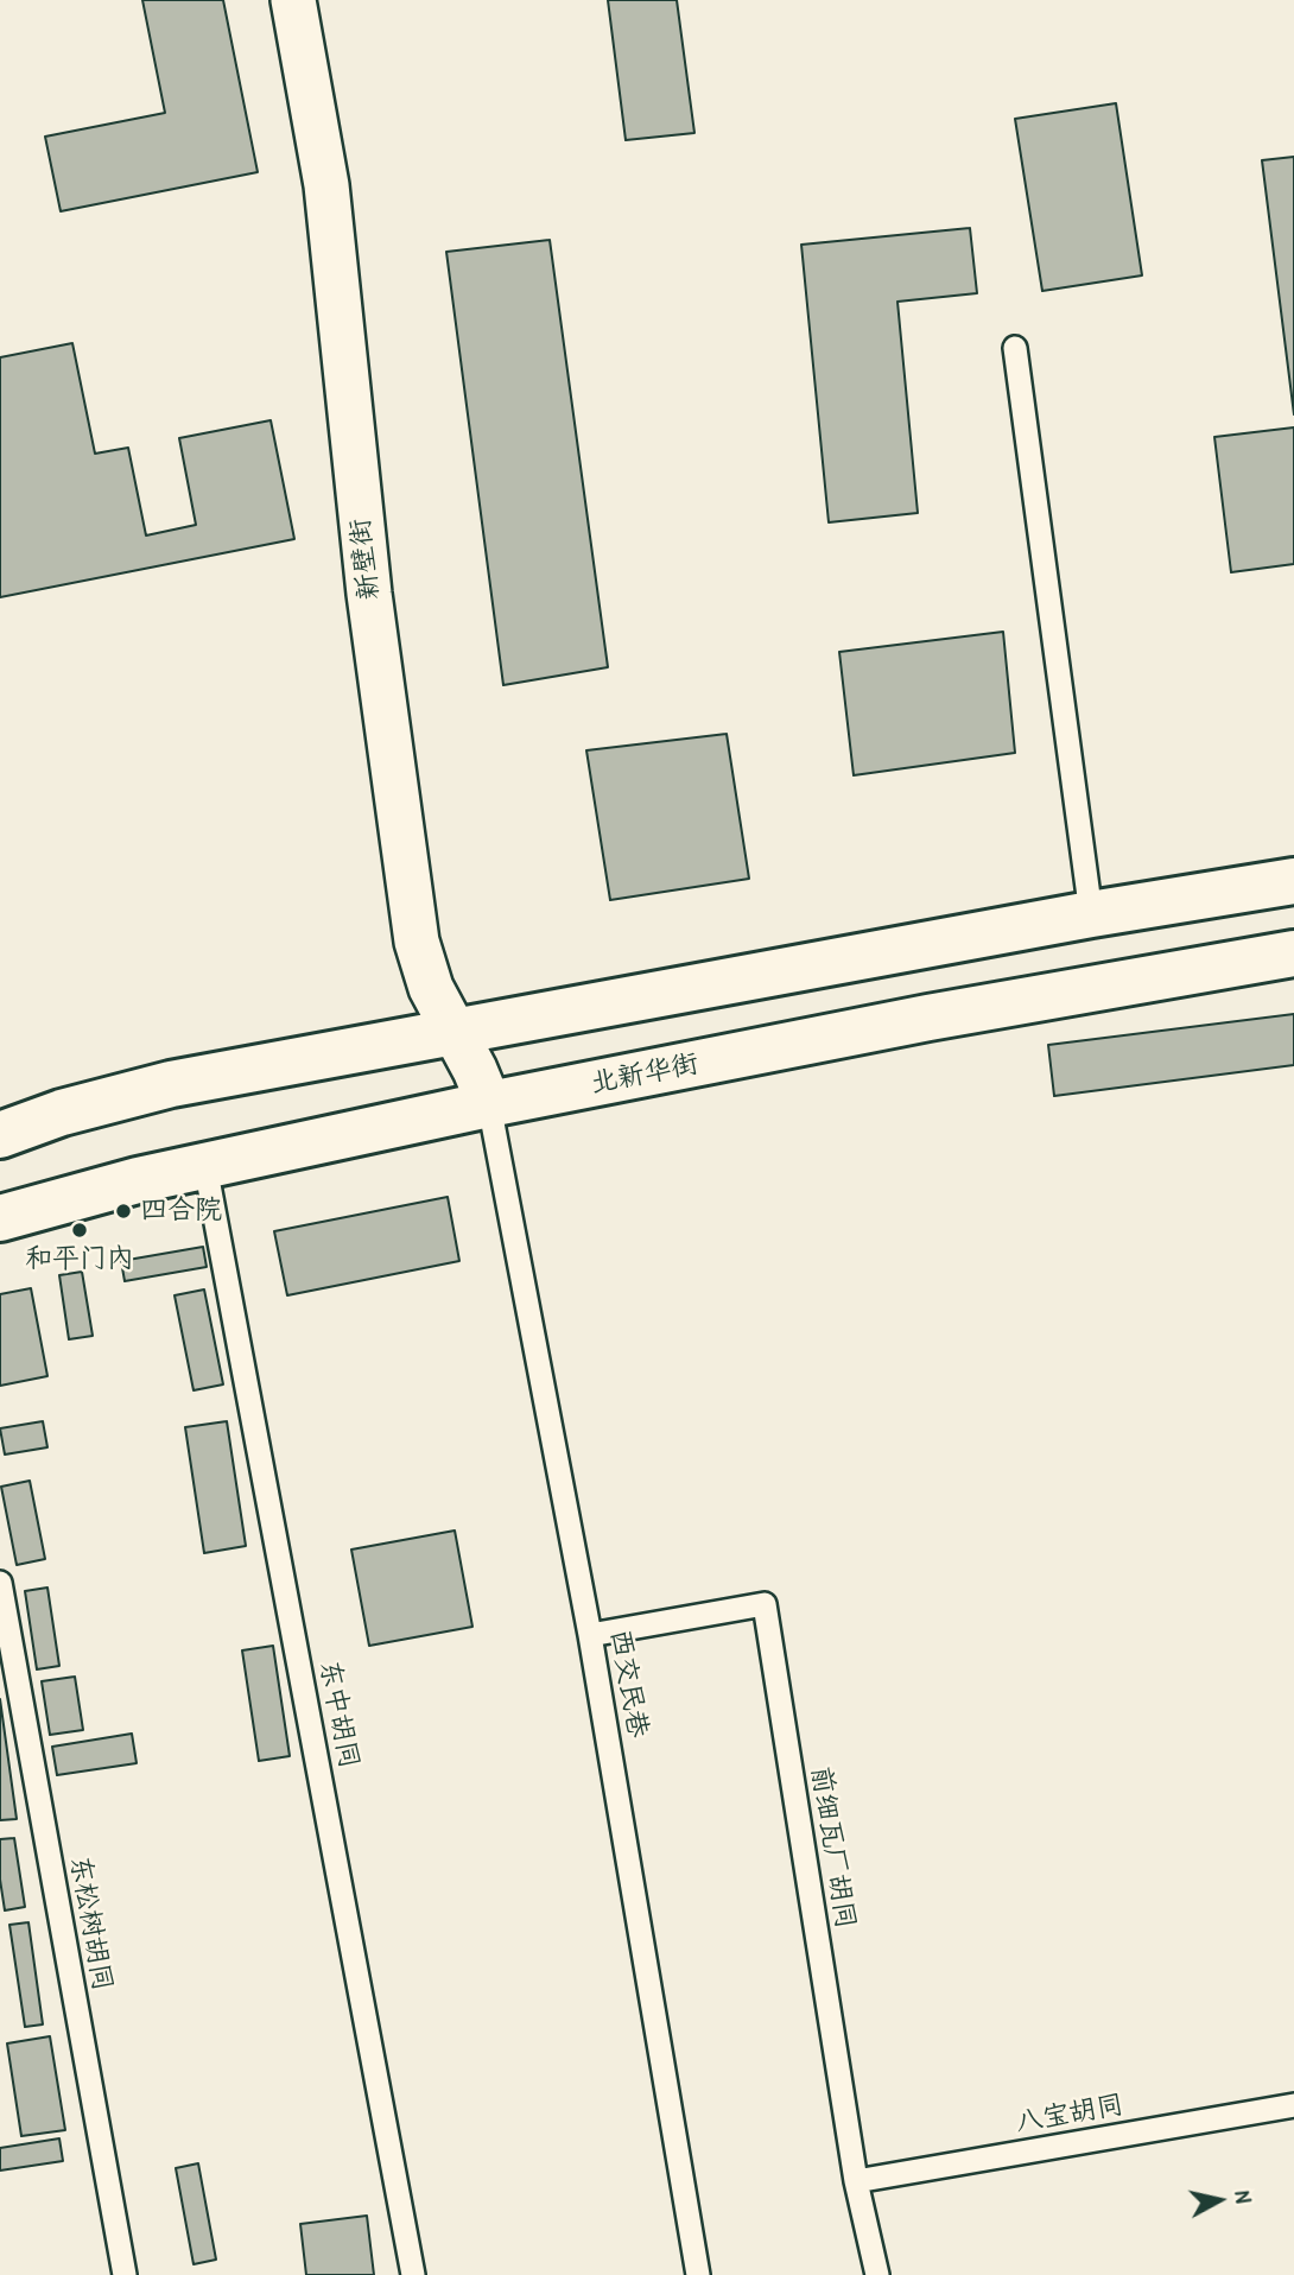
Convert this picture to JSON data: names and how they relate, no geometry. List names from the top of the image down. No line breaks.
{"streets":{"street":["新壁街","北新华街"],"lane":["西交民巷","东中胡同","前细瓦厂胡同","东松树胡同","八宝胡同"]},"crossings":[["新壁街","北新华街"],["新壁街","西交民巷"],["北新华街","西交民巷"],["北新华街","东中胡同"],["西交民巷","前细瓦厂胡同"],["前细瓦厂胡同","八宝胡同"]],"places":["四合院","和平门内"],"north":"right"}
